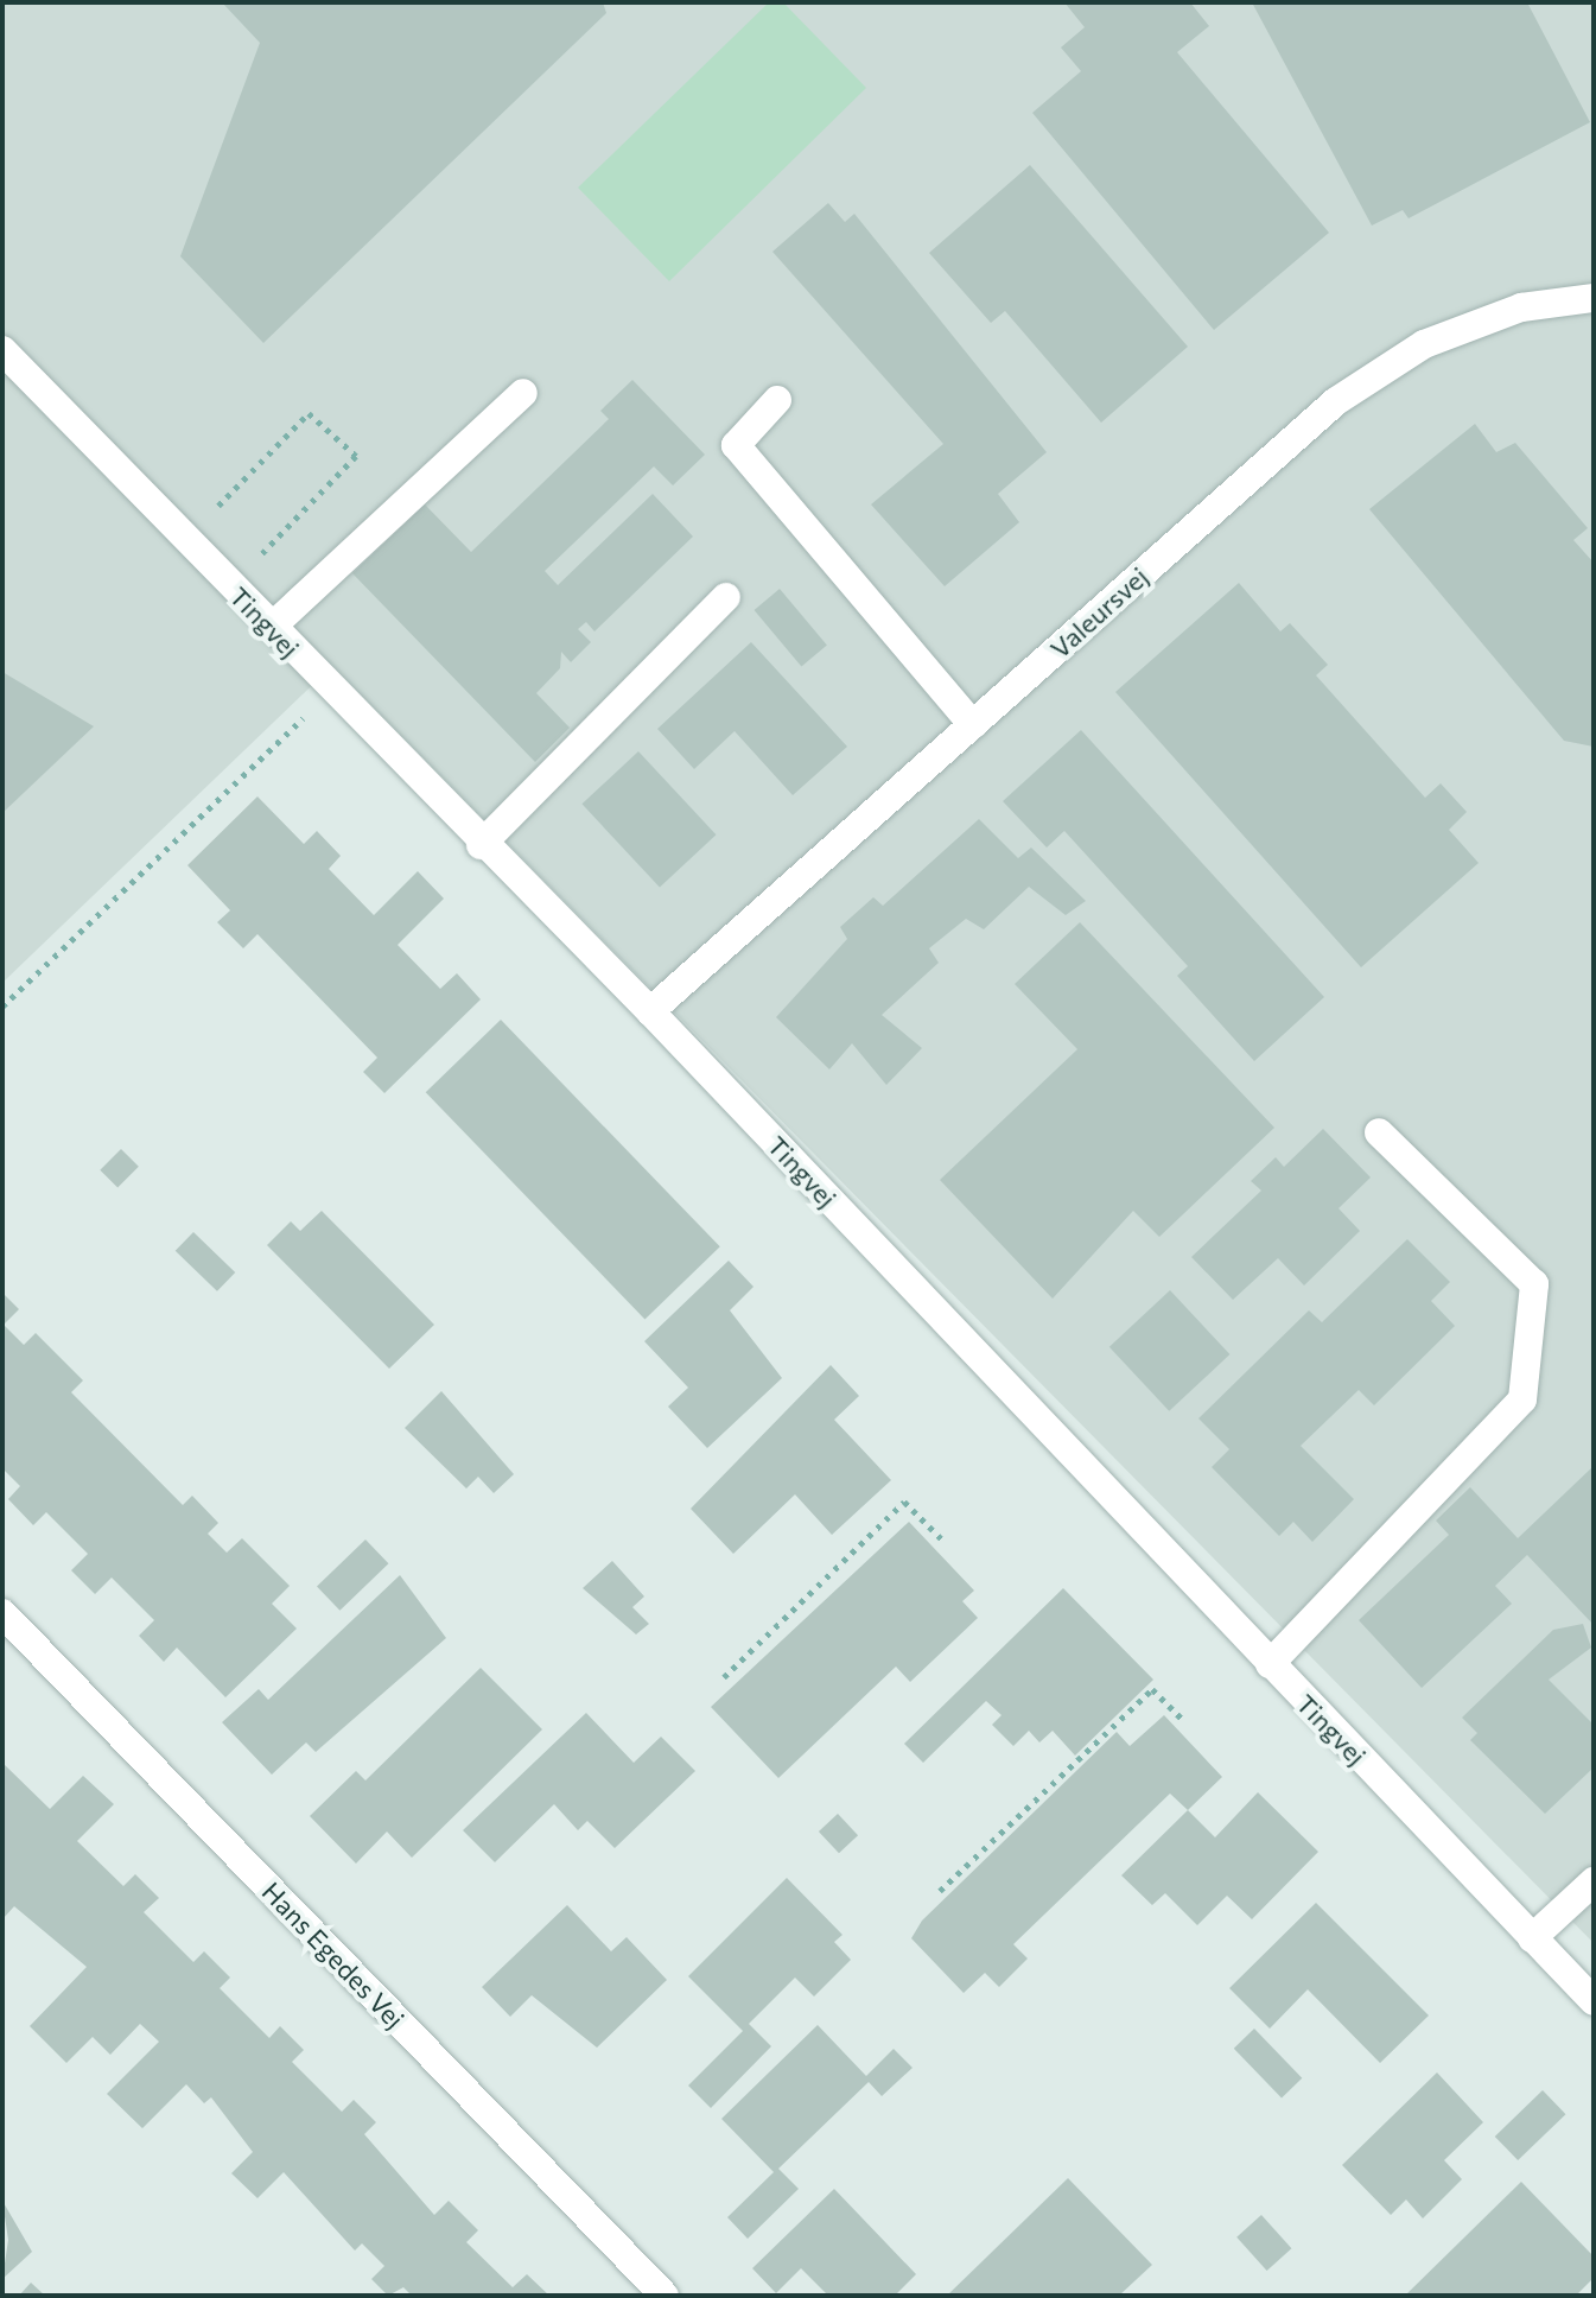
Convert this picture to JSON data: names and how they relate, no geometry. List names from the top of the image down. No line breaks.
{"streets":{"street":["Valeursvej","Tingvej","Hans Egedes Vej"]},"crossings":[["Valeursvej","Tingvej"]]}
